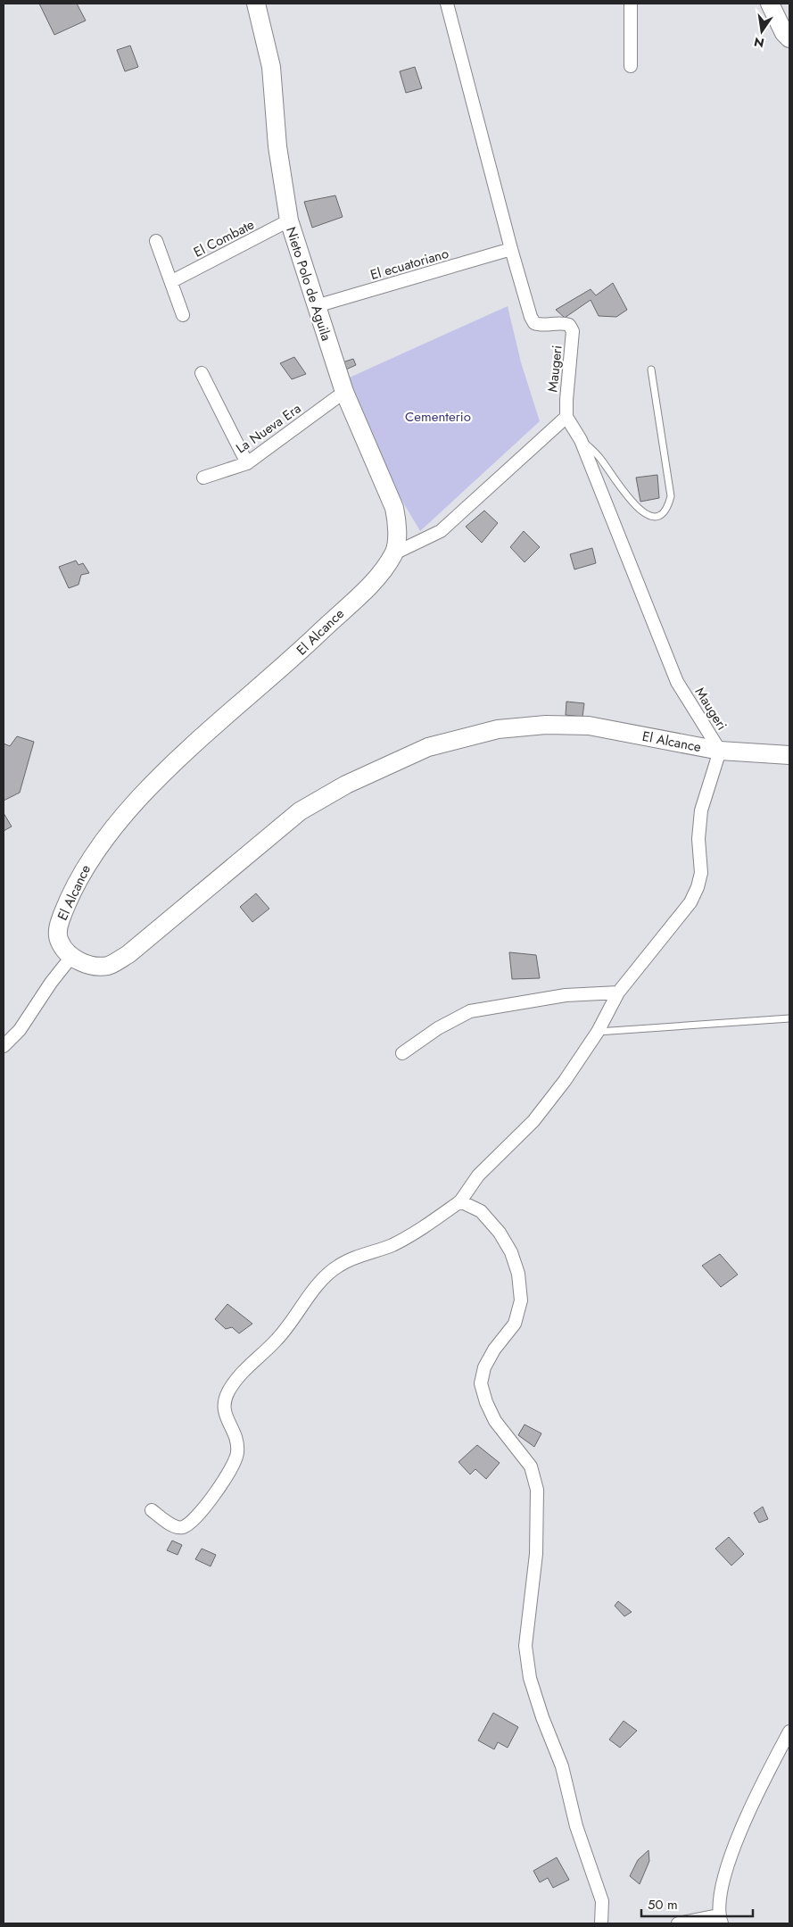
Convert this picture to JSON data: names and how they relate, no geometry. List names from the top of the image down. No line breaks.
{"streets":{"street":["El Combate","El ecuatoriano","Nieto Polo de Aguila","Maugeri","La Nueva Era","El Alcance"]},"crossings":[["El Combate","Nieto Polo de Aguila"],["El ecuatoriano","Nieto Polo de Aguila"],["El ecuatoriano","Maugeri"],["Nieto Polo de Aguila","La Nueva Era"],["Nieto Polo de Aguila","El Alcance"],["Maugeri","El Alcance"]],"parks":["Cementerio"],"scale_bar":"50 m","north":"bottom"}
